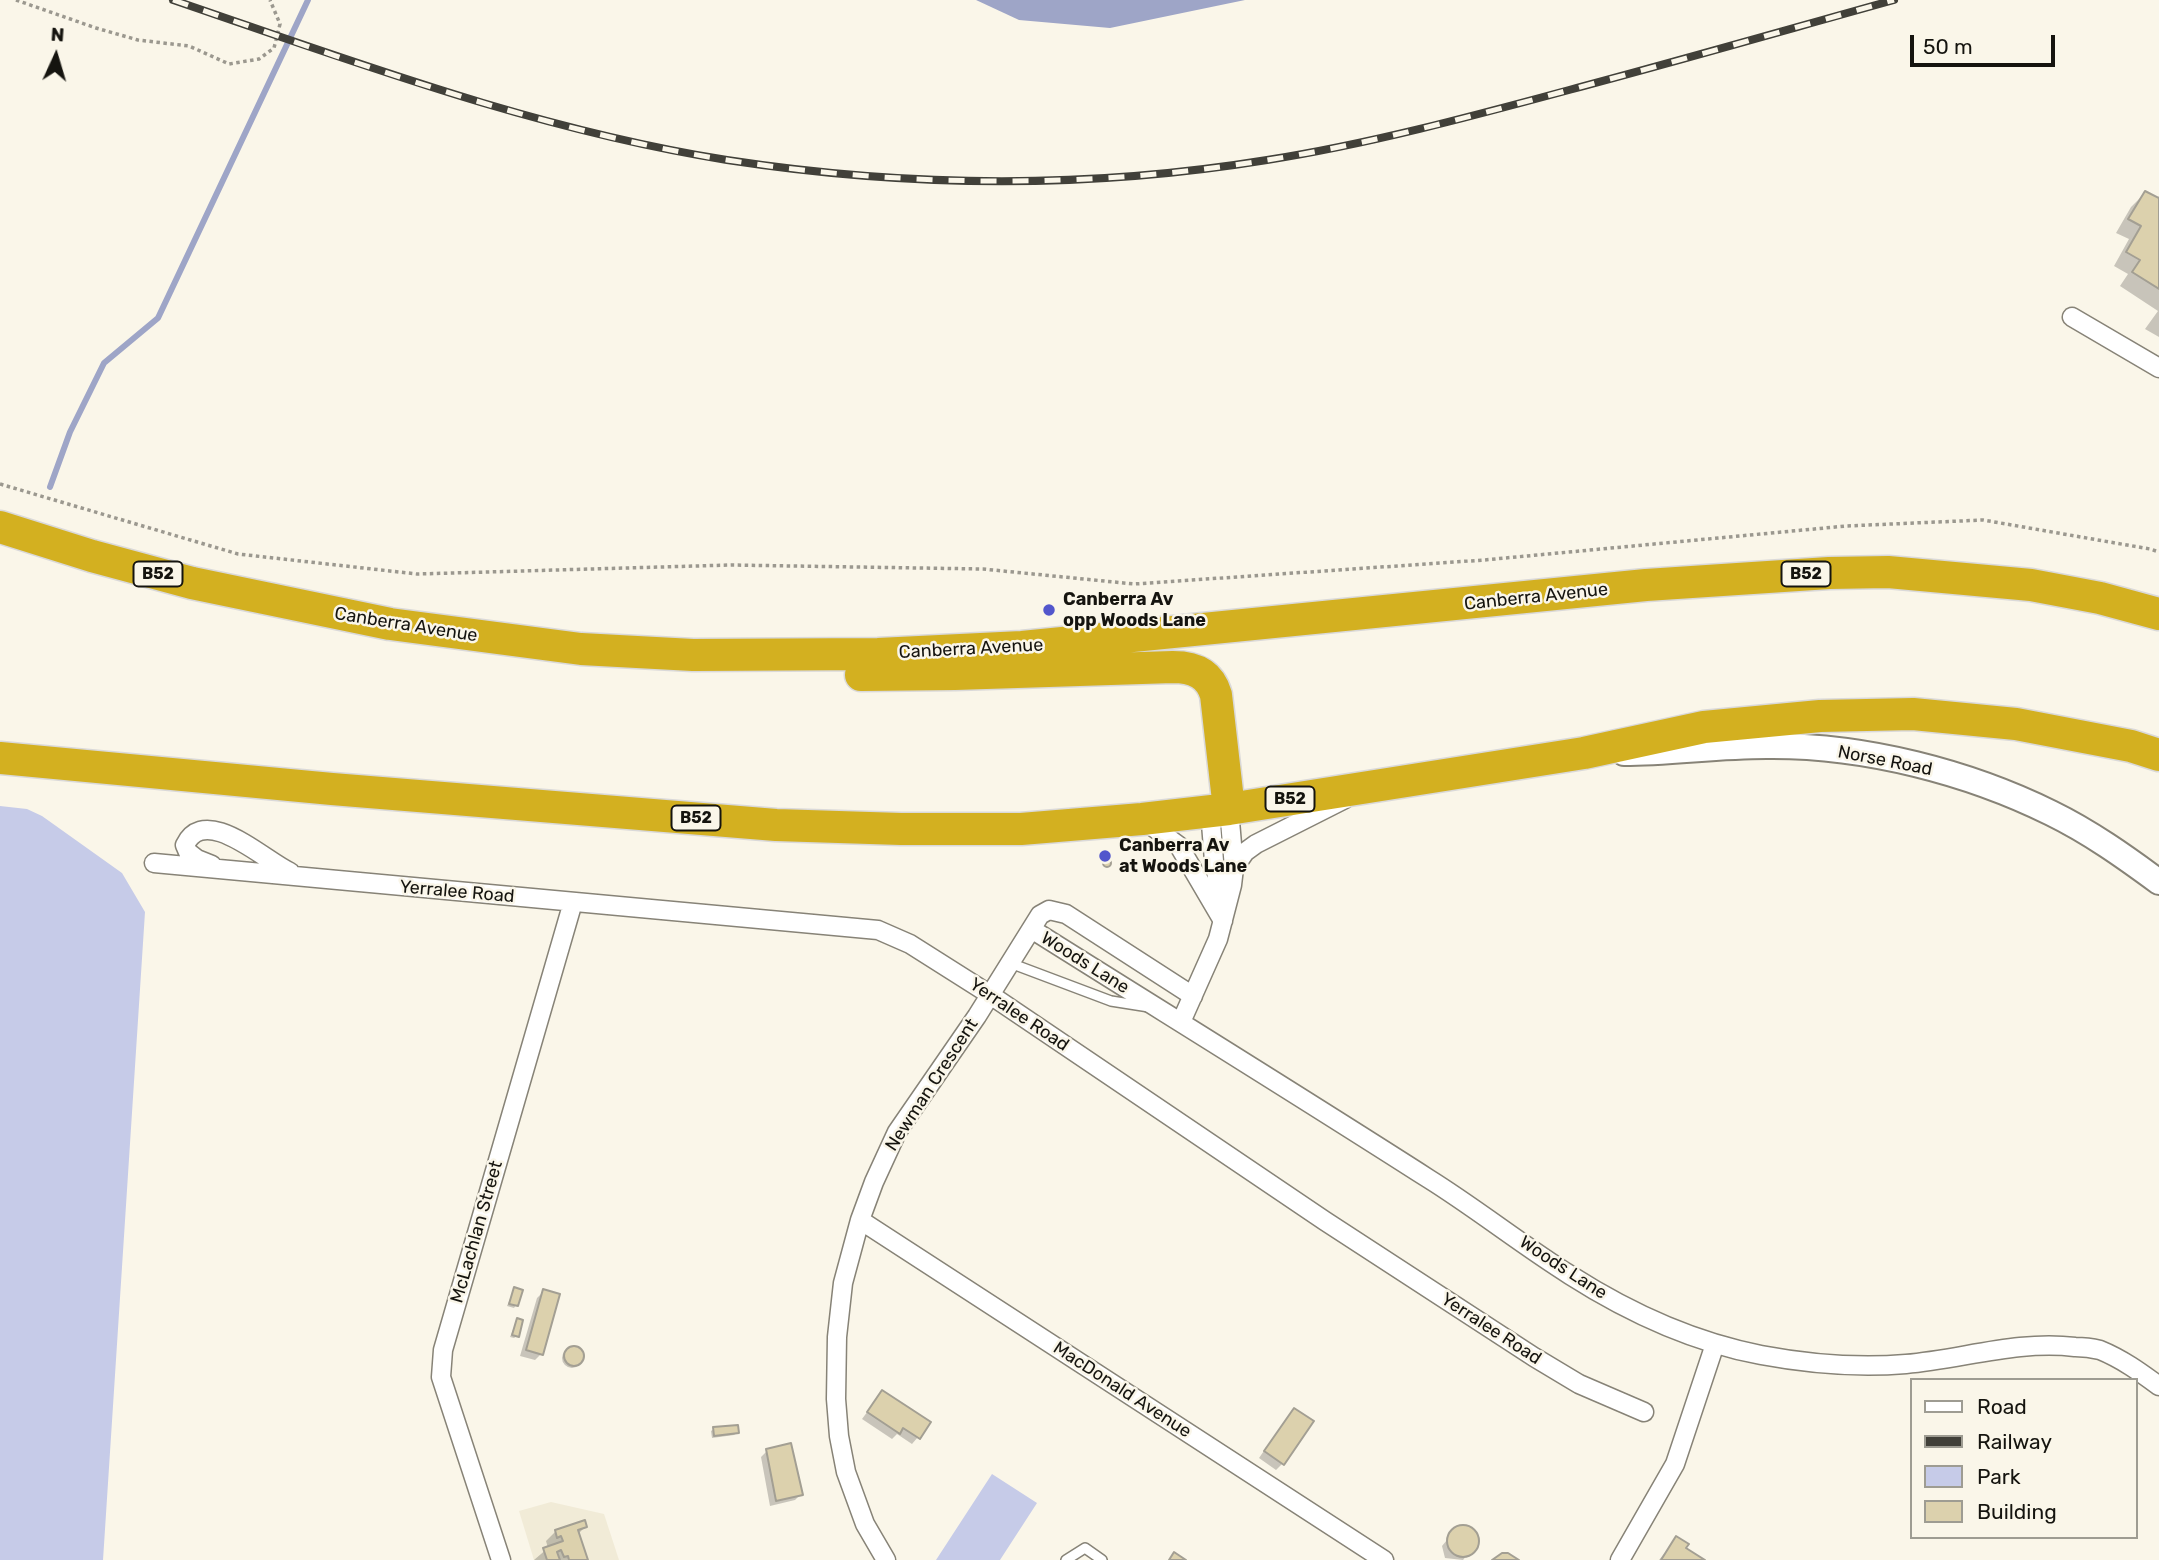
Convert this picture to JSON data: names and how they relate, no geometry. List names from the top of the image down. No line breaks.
{"streets":{"highway":["B52","Canberra Avenue"],"main road":["Norse Road"],"street":["Yerralee Road","Woods Lane","Newman Crescent","McLachlan Street","MacDonald Avenue"]},"crossings":[["B52","Norse Road"],["Yerralee Road","Newman Crescent"],["Yerralee Road","McLachlan Street"],["Woods Lane","Newman Crescent"],["Newman Crescent","MacDonald Avenue"]],"places":["Canberra Av opp Woods Lane","Canberra Av at Woods Lane"],"legend":["Road","Railway","Park","Building"],"scale_bar":"50 m","north":"top"}
